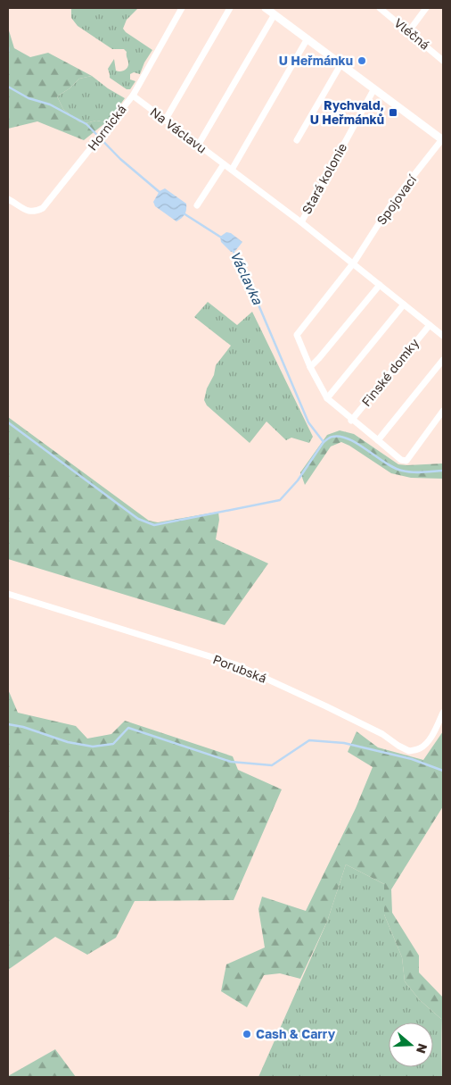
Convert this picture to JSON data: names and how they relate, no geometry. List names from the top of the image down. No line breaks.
{"streets":{"street":["Vléčná","Hornická","Na Václavu","Stará kolonie","Spojovací","Finské domky","Porubská"]},"crossings":[["Hornická","Na Václavu"],["Na Václavu","Stará kolonie"]],"water":["Václavka"],"places":{"other":["U Heřmánku","Cash & Carry"],"transit":["Rychvald, U Heřmánků"]},"north":"right"}
